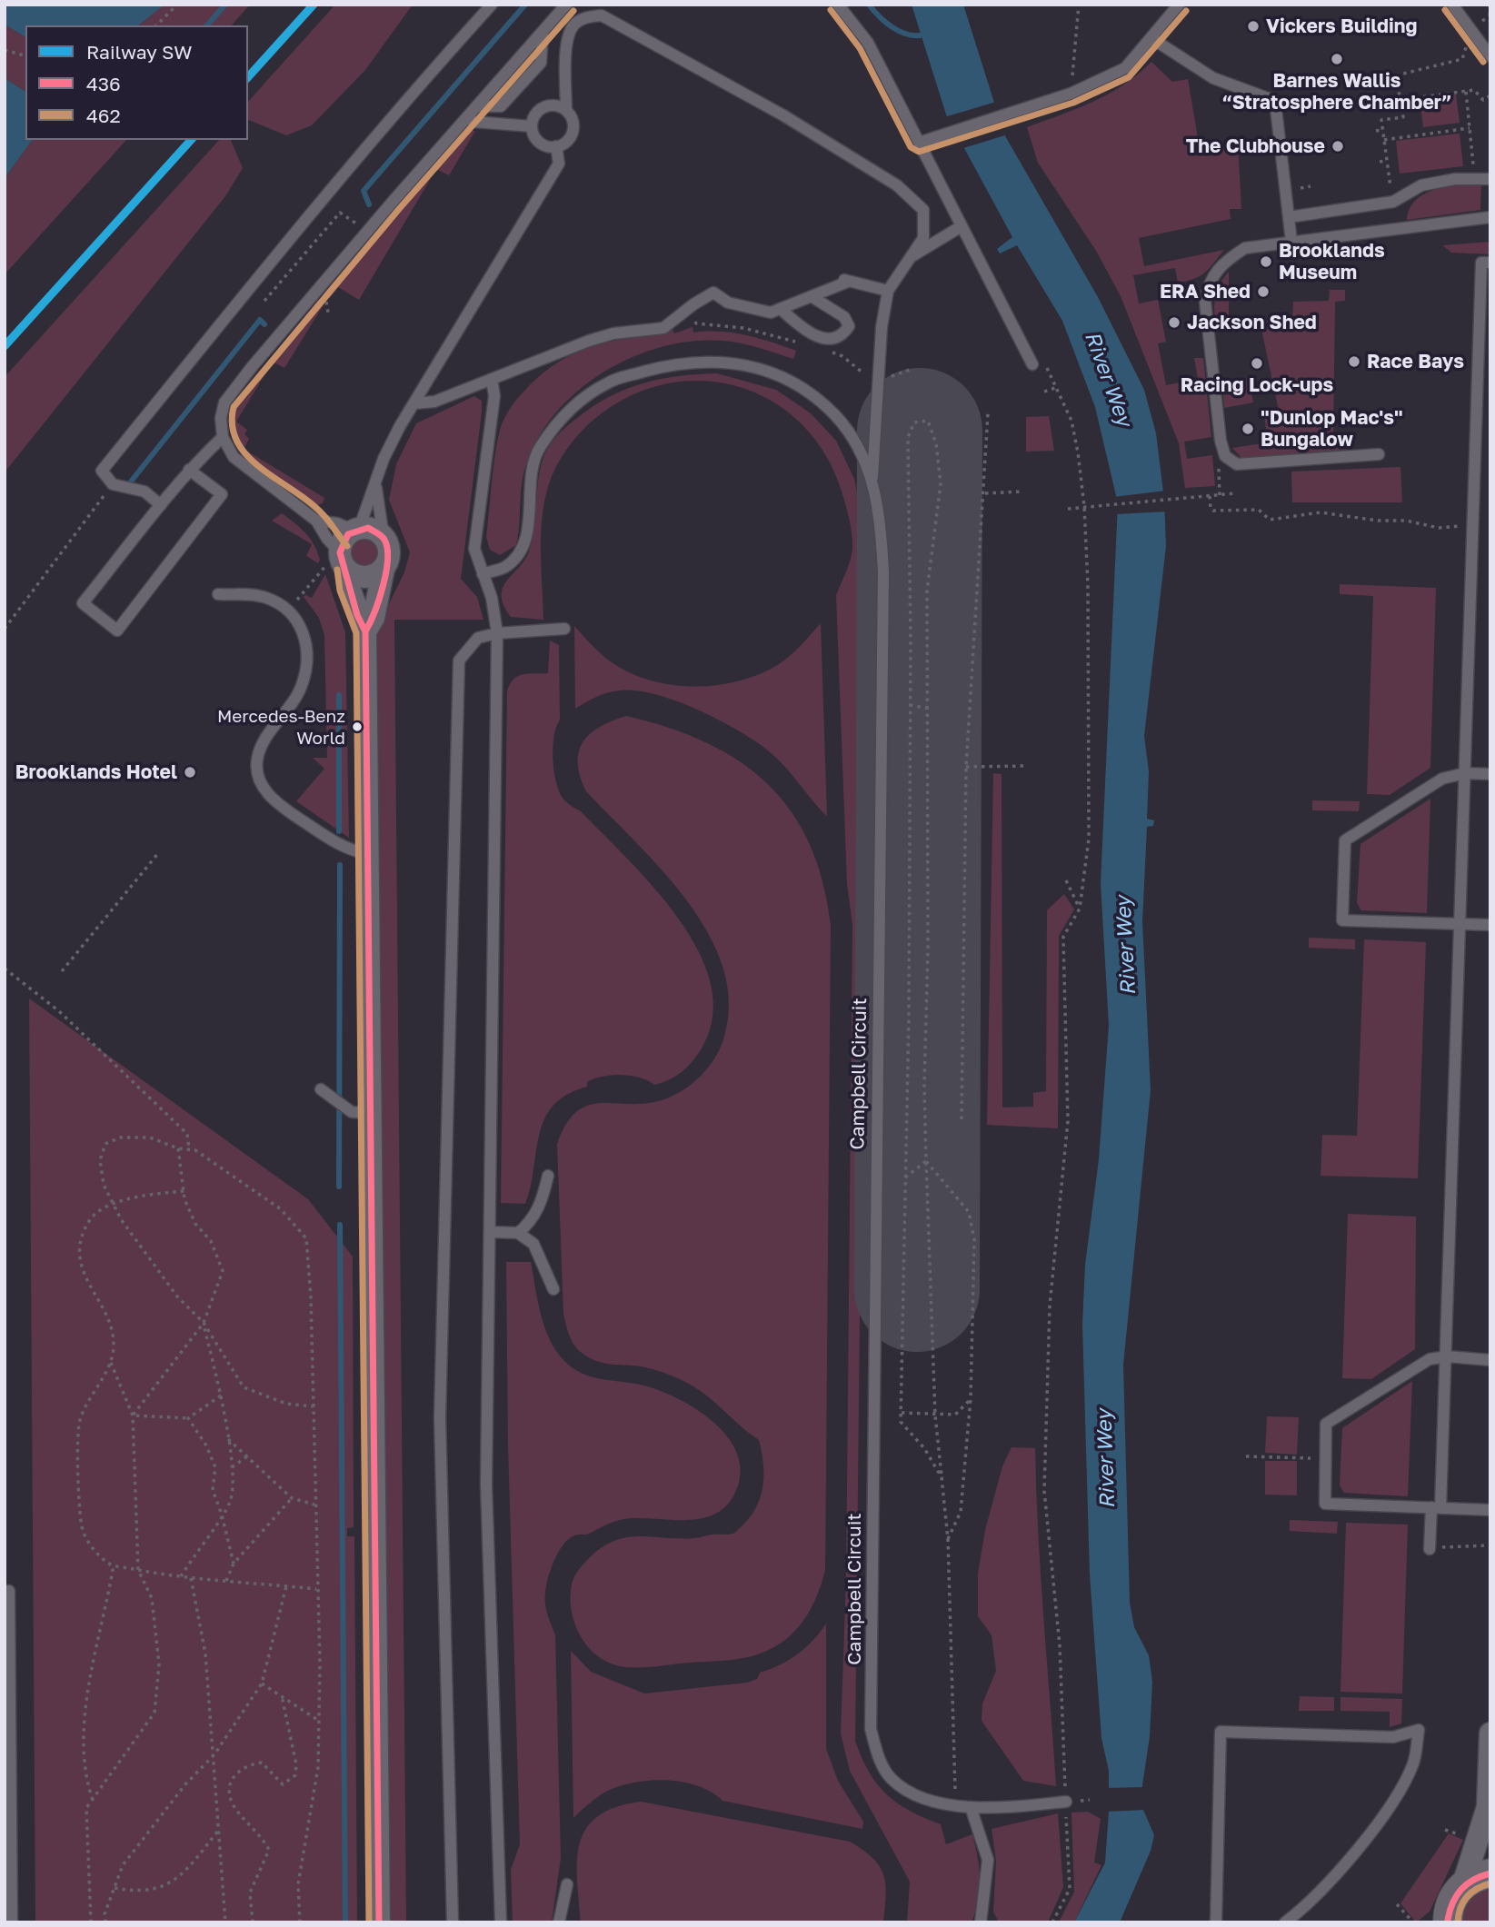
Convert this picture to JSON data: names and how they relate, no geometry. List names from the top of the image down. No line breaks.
{"streets":{"lane":["Campbell Circuit"]},"water":["River Wey"],"places":["Vickers Building","Barnes Wallis “Stratosphere Chamber”","The Clubhouse","Brooklands Museum","ERA Shed","Jackson Shed","Race Bays","Racing Lock-ups","\"Dunlop Mac's\" Bungalow","Mercedes-Benz World","Brooklands Hotel"],"lines":["rail line SW","transit line 462","transit line 436"],"legend":["Railway SW","436","462"]}
